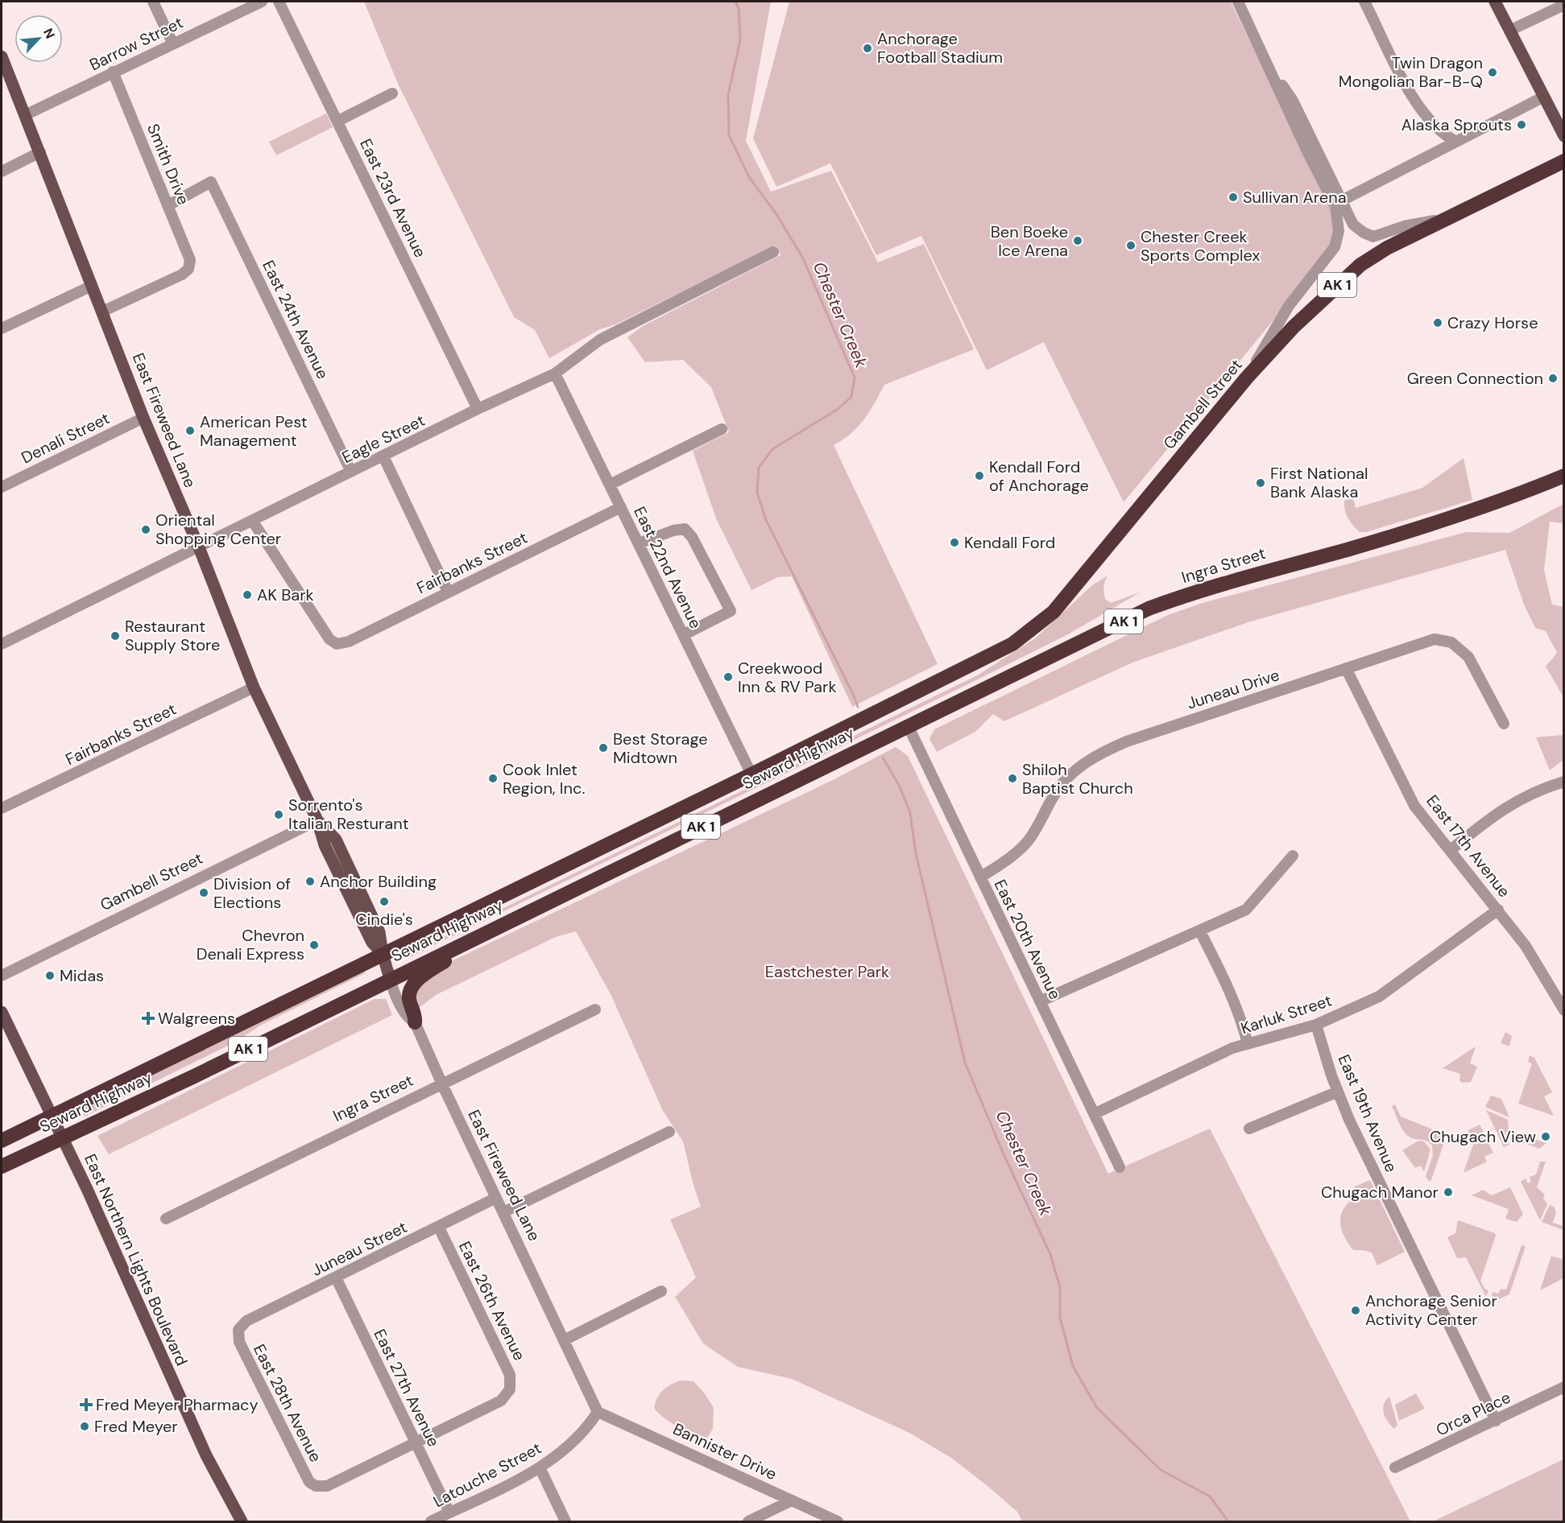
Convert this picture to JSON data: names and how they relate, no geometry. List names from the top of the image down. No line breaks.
{"streets":{"highway":["AK 1","Gambell Street","Ingra Street","Seward Highway"],"main road":["East Fireweed Lane","East Northern Lights Boulevard"],"street":["Barrow Street","Smith Drive","East 23rd Avenue","East 24th Avenue","Denali Street","Eagle Street","Fairbanks Street","East 22nd Avenue","Juneau Drive","East 17th Avenue","East 20th Avenue","Karluk Street","East 19th Avenue","Juneau Street","East 26th Avenue","East 27th Avenue","East 28th Avenue","Orca Place","Bannister Drive","Latouche Street"]},"crossings":[["Barrow Street","Smith Drive"],["Barrow Street","East Fireweed Lane"],["Smith Drive","East 24th Avenue"],["Smith Drive","East Fireweed Lane"],["East 23rd Avenue","Eagle Street"],["East 24th Avenue","Eagle Street"],["Gambell Street","East Fireweed Lane"],["Gambell Street","Seward Highway"],["East Fireweed Lane","Denali Street"],["East Fireweed Lane","Eagle Street"],["East Fireweed Lane","Fairbanks Street"],["East Fireweed Lane","Ingra Street"],["East Fireweed Lane","Seward Highway"],["East Fireweed Lane","Juneau Street"],["East Fireweed Lane","Bannister Drive"],["East Fireweed Lane","Latouche Street"],["Eagle Street","Fairbanks Street"],["Eagle Street","East 22nd Avenue"],["Fairbanks Street","East 22nd Avenue"],["Ingra Street","Seward Highway"],["Ingra Street","East 20th Avenue"],["East 22nd Avenue","Seward Highway"],["Juneau Drive","East 17th Avenue"],["Juneau Drive","East 20th Avenue"],["Seward Highway","East 20th Avenue"],["Seward Highway","East Northern Lights Boulevard"],["East 17th Avenue","Karluk Street"],["East 20th Avenue","Karluk Street"],["Karluk Street","East 19th Avenue"],["East 19th Avenue","Orca Place"],["Juneau Street","East 26th Avenue"],["Juneau Street","East 27th Avenue"],["Juneau Street","East 28th Avenue"],["East 26th Avenue","East 27th Avenue"],["East 26th Avenue","East 28th Avenue"],["East 27th Avenue","East 28th Avenue"],["East 27th Avenue","Latouche Street"],["Bannister Drive","Latouche Street"]],"water":["Chester Creek"],"parks":["Eastchester Park"],"places":{"other":["Anchorage Football Stadium","Twin Dragon Mongolian Bar-B-Q","Alaska Sprouts","Sullivan Arena","Ben Boeke Ice Arena","Chester Creek Sports Complex","Crazy Horse","Green Connection","American Pest Management","Kendall Ford of Anchorage","First National Bank Alaska","Oriental Shopping Center","Kendall Ford","AK Bark","Restaurant Supply Store","Creekwood Inn & RV Park","Best Storage Midtown","Cook Inlet Region, Inc.","Shiloh Baptist Church","Sorrento's Italian Resturant","Anchor Building","Division of Elections","Cindie's","Chevron Denali Express","Midas","Chugach View","Chugach Manor","Anchorage Senior Activity Center","Fred Meyer"],"health":["Walgreens","Fred Meyer Pharmacy"]},"north":"top right"}
